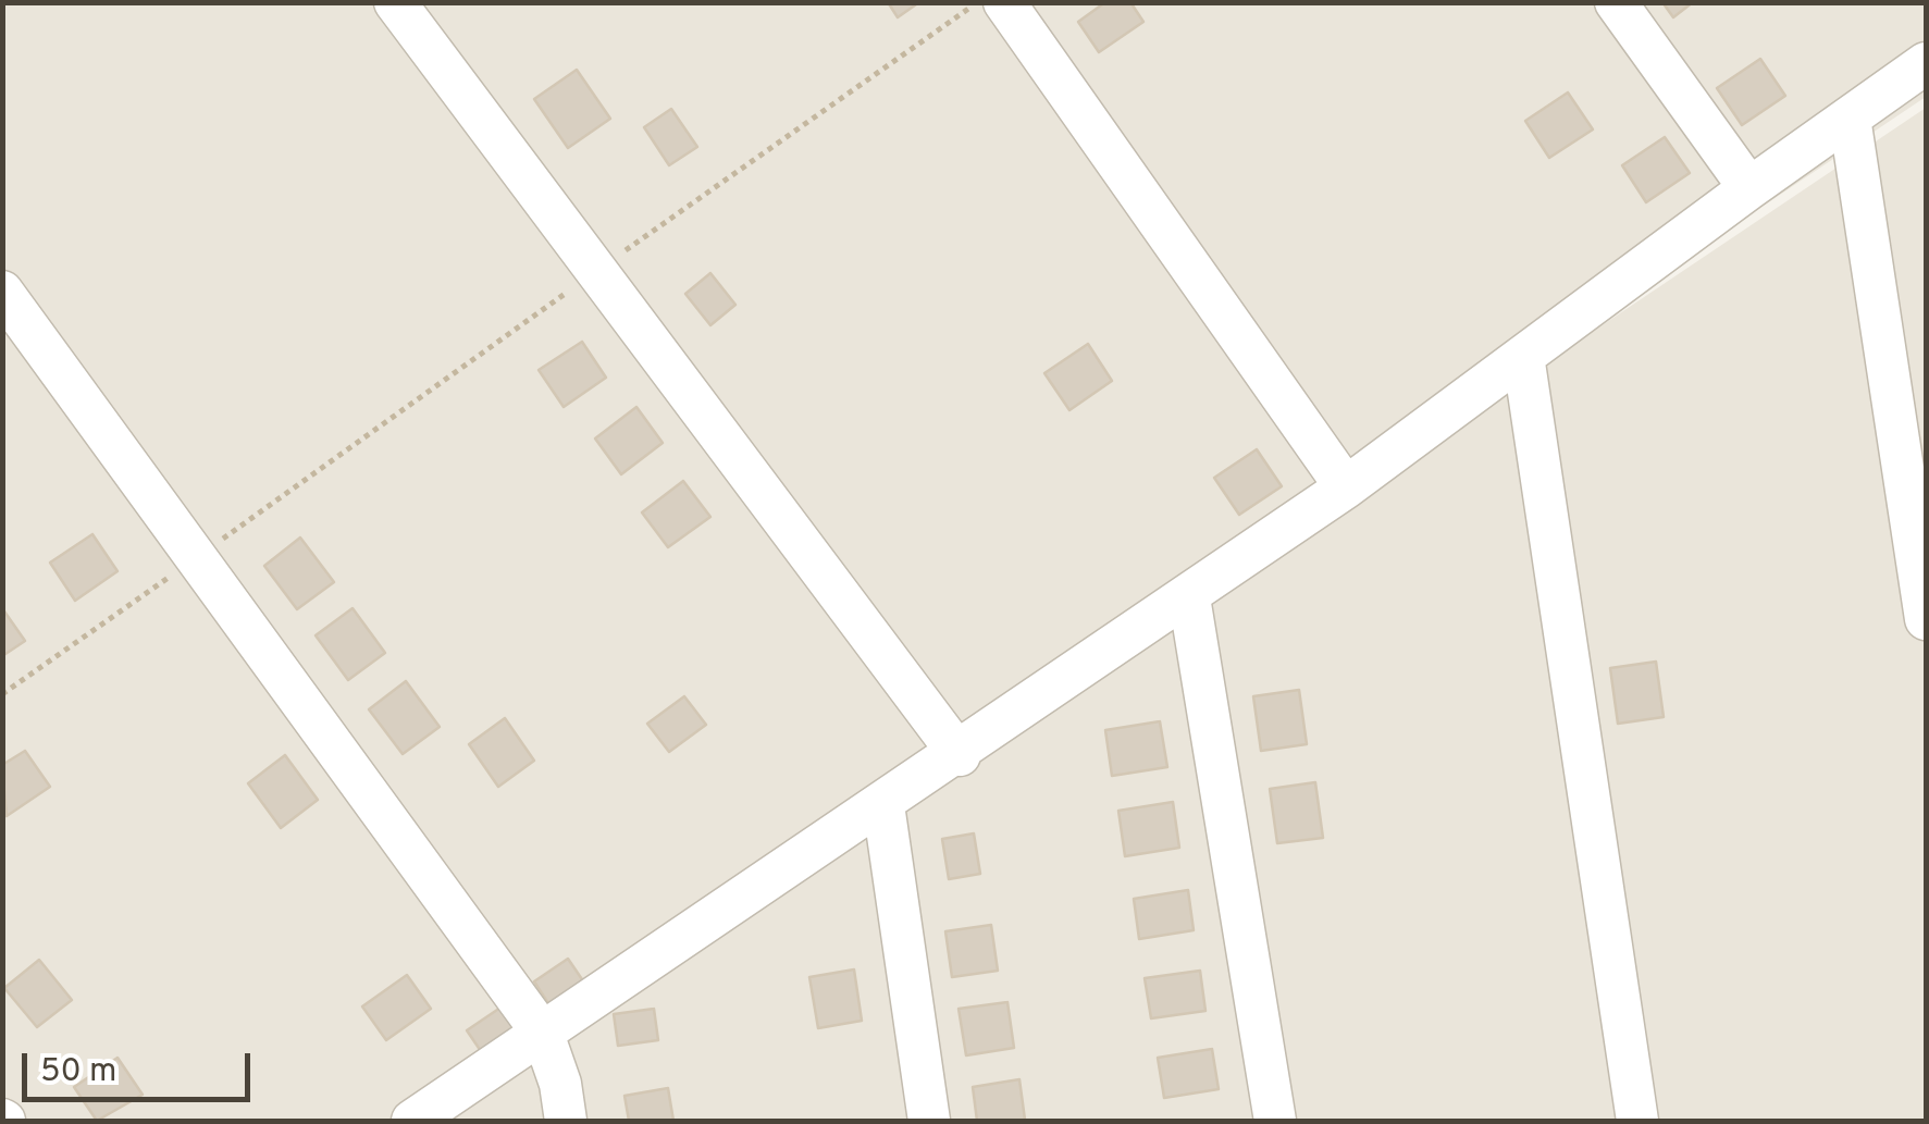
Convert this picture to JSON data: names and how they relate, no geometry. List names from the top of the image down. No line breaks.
{"scale_bar":"50 m"}
